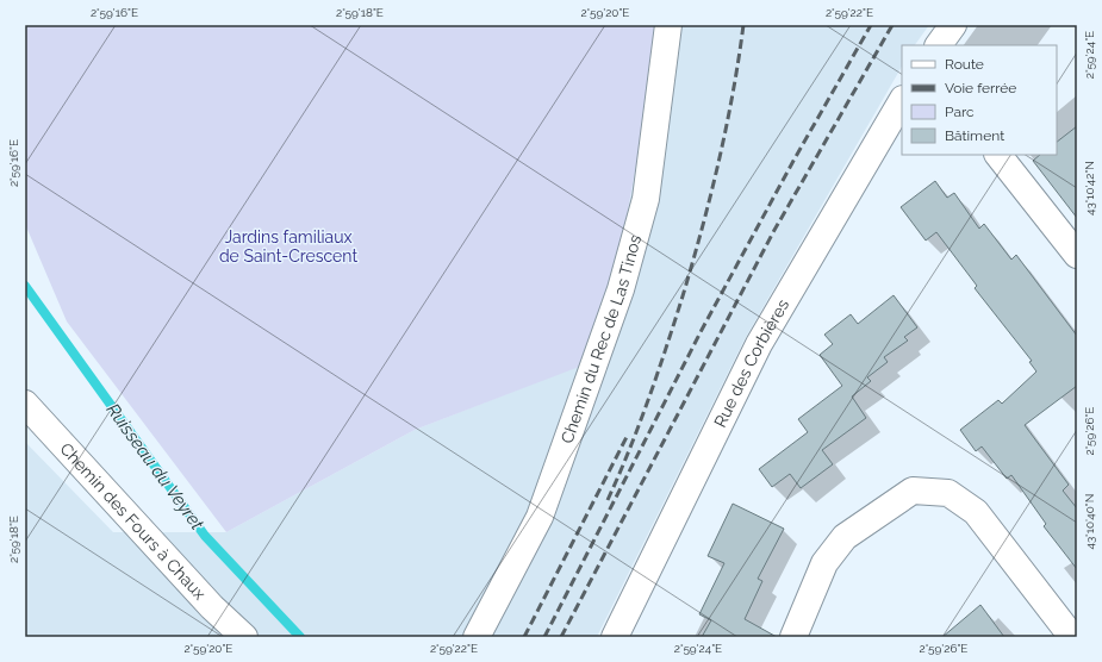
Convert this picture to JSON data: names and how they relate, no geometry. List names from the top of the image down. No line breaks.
{"streets":{"street":["Chemin du Rec de Las Tinos","Rue des Corbières","Chemin des Fours à Chaux"]},"water":["Ruisseau du Veyret"],"parks":["Jardins familiaux de Saint-Crescent"],"legend":["Route","Voie ferrée","Parc","Bâtiment"],"coordinates":["2°59'16\"E","2°59'18\"E","2°59'20\"E","2°59'22\"E","2°59'24\"E","43°10'42\"N","2°59'26\"E","43°10'40\"N"]}
